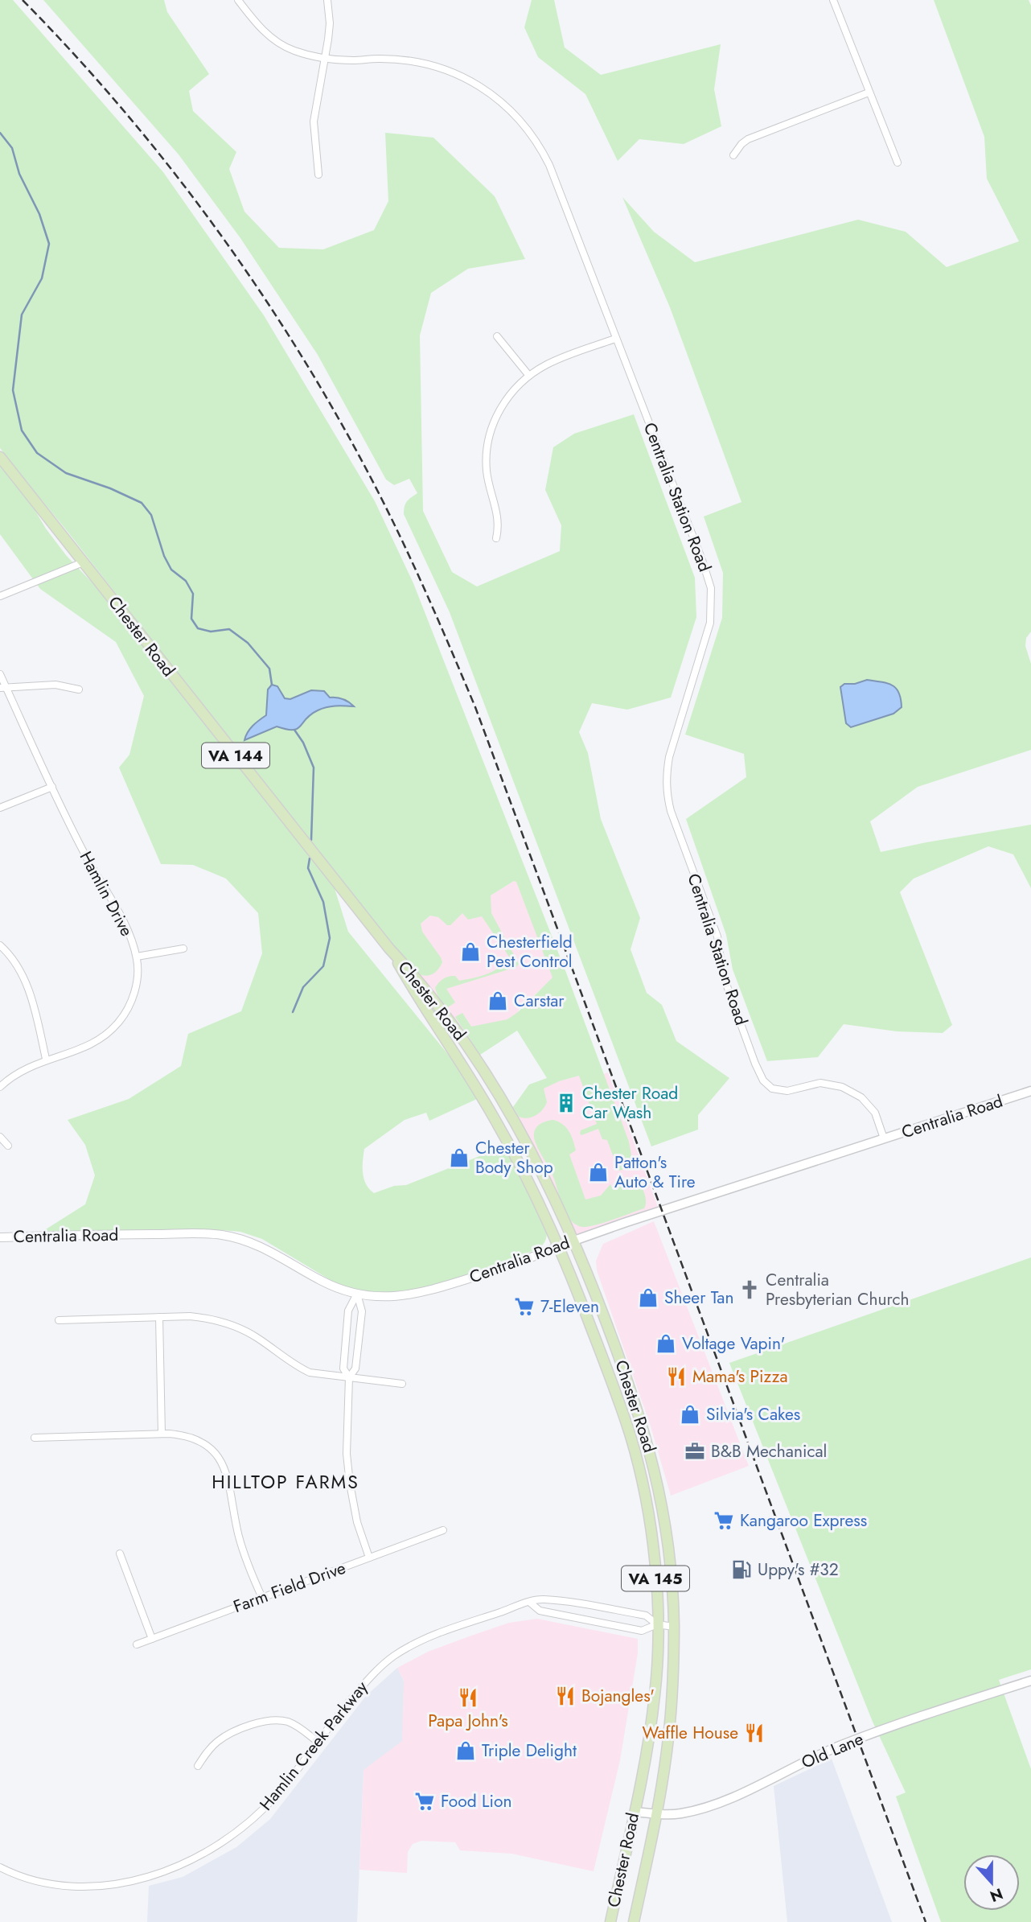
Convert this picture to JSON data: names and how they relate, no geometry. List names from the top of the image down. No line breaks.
{"streets":{"main road":["Chester Road","VA 144","Centralia Road","VA 145","Old Lane"],"street":["Centralia Station Road","Hamlin Drive","Farm Field Drive","Hamlin Creek Parkway"]},"crossings":[["Centralia Station Road","Centralia Road"],["Chester Road","Centralia Road"],["Chester Road","Hamlin Creek Parkway"],["Chester Road","Old Lane"]],"districts":["HILLTOP FARMS"],"places":{"shop":["Chesterfield Pest Control","Carstar","Chester Body Shop","Patton's Auto & Tire","Sheer Tan","Voltage Vapin'","Silvia's Cakes","Triple Delight"],"building":["Chester Road Car Wash"],"church":["Centralia Presbyterian Church"],"supermarket":["7-Eleven","Kangaroo Express","Food Lion"],"restaurant":["Mama's Pizza","Bojangles'","Papa John's","Waffle House"],"office":["B&B Mechanical"],"fuel station":["Uppy's #32"]},"north":"bottom"}
